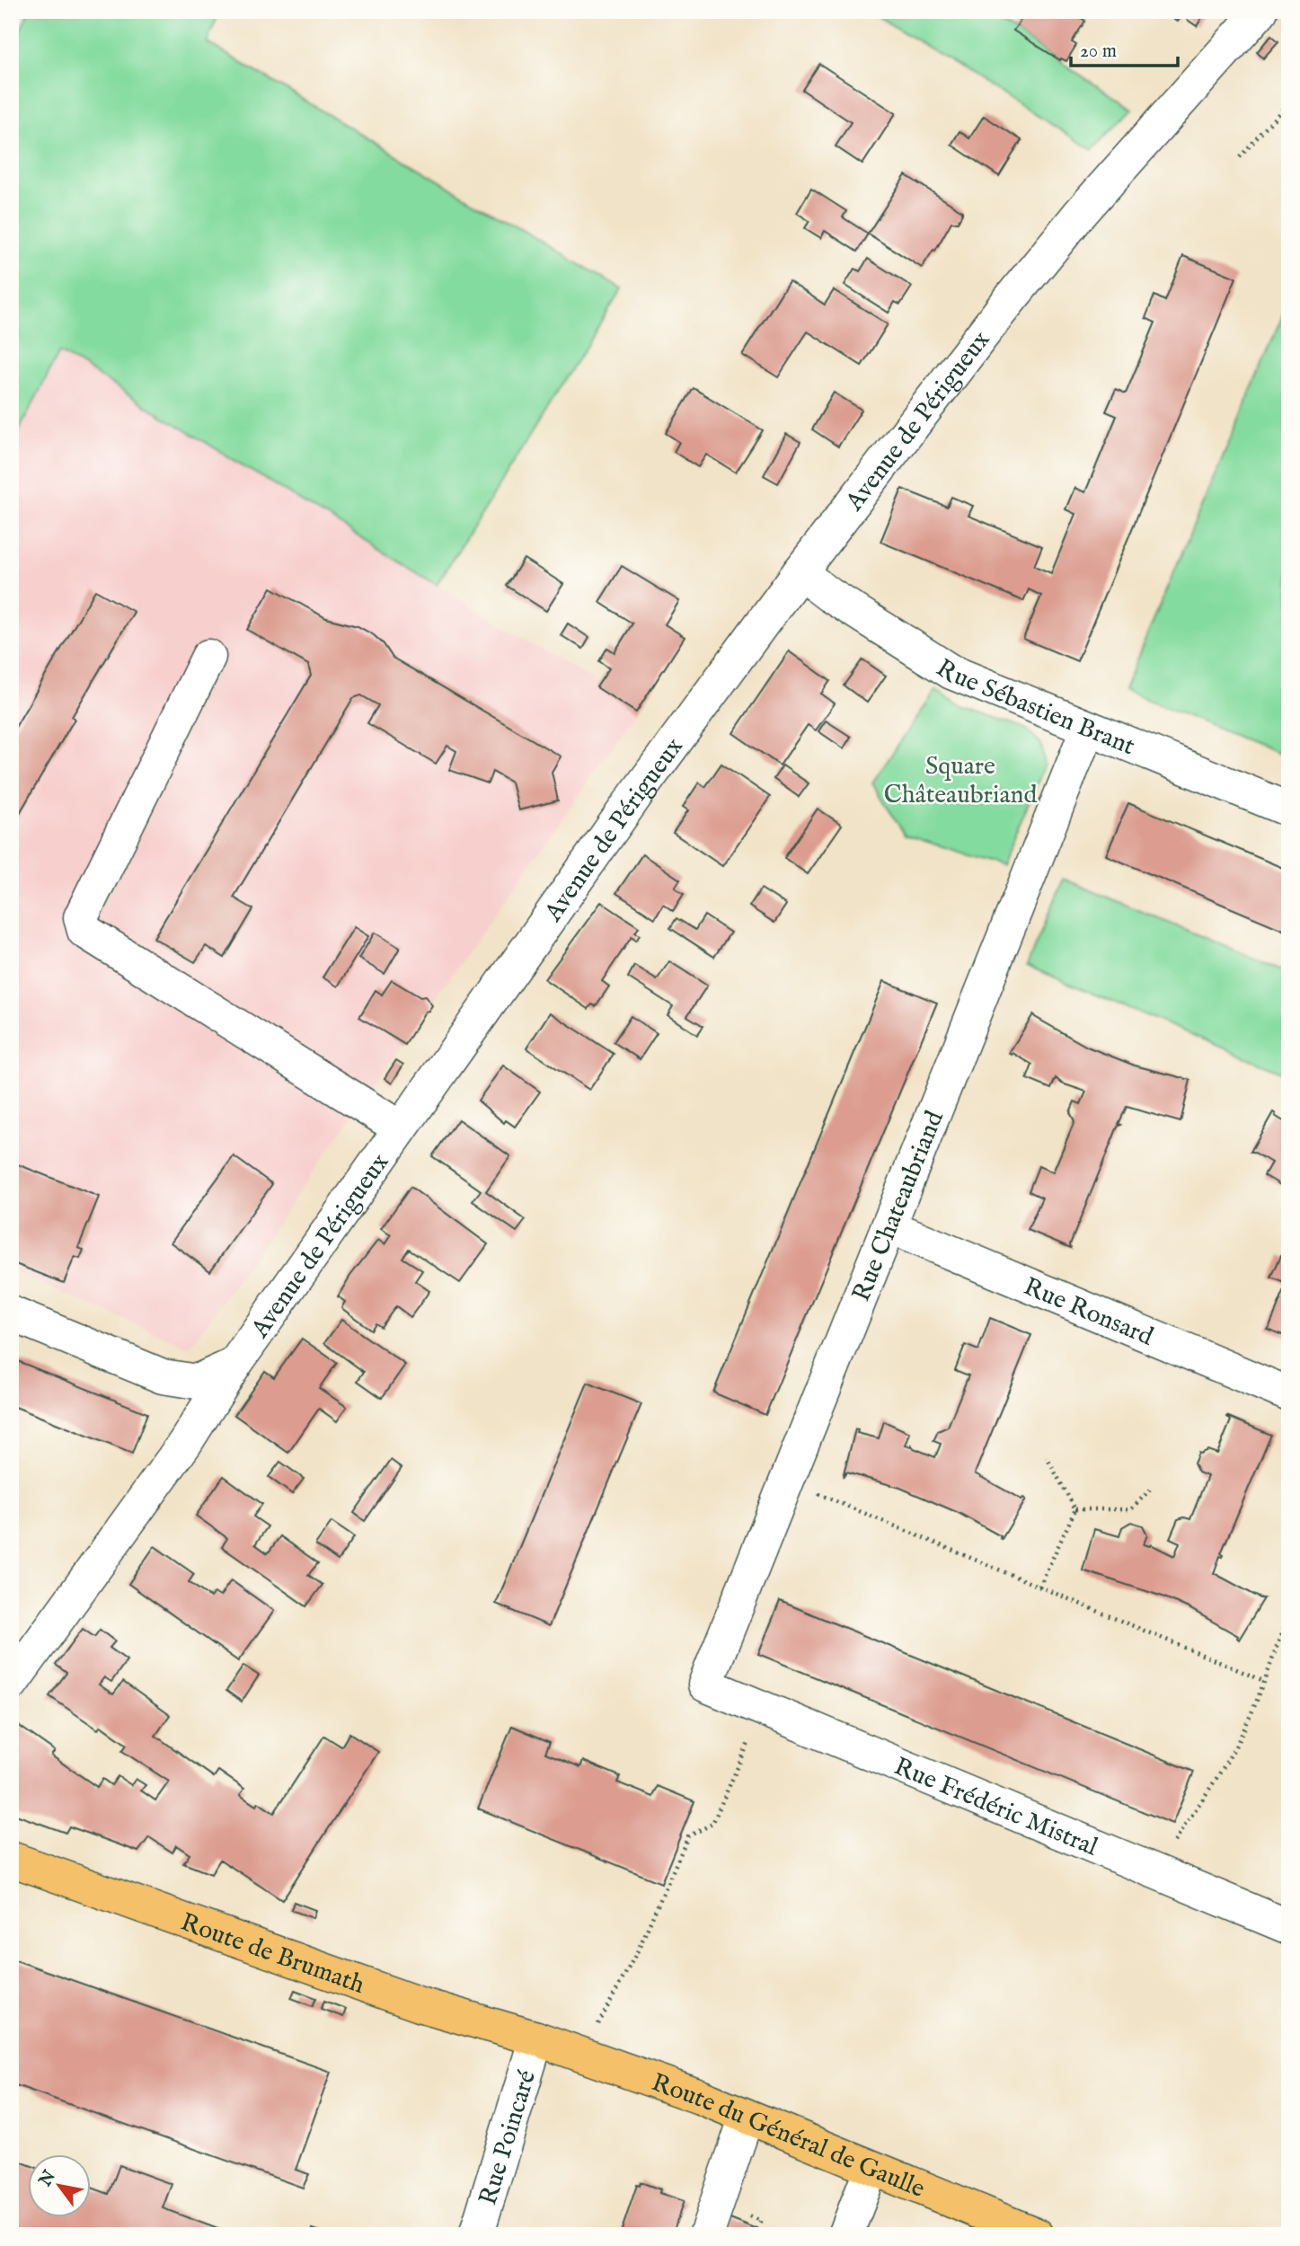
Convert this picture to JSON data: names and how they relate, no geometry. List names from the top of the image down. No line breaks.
{"streets":{"main road":["Route de Brumath","Route du Général de Gaulle"],"street":["Avenue de Périgueux","Rue Sébastien Brant","Rue Chateaubriand","Rue Ronsard","Rue Frédéric Mistral","Rue Poincaré"]},"crossings":[["Avenue de Périgueux","Rue Sébastien Brant"],["Rue Sébastien Brant","Rue Chateaubriand"],["Rue Chateaubriand","Rue Ronsard"],["Rue Chateaubriand","Rue Frédéric Mistral"],["Route de Brumath","Route du Général de Gaulle"],["Route de Brumath","Rue Poincaré"],["Route du Général de Gaulle","Rue Poincaré"]],"parks":["Square Châteaubriand"],"scale_bar":"20 m","north":"top left"}
